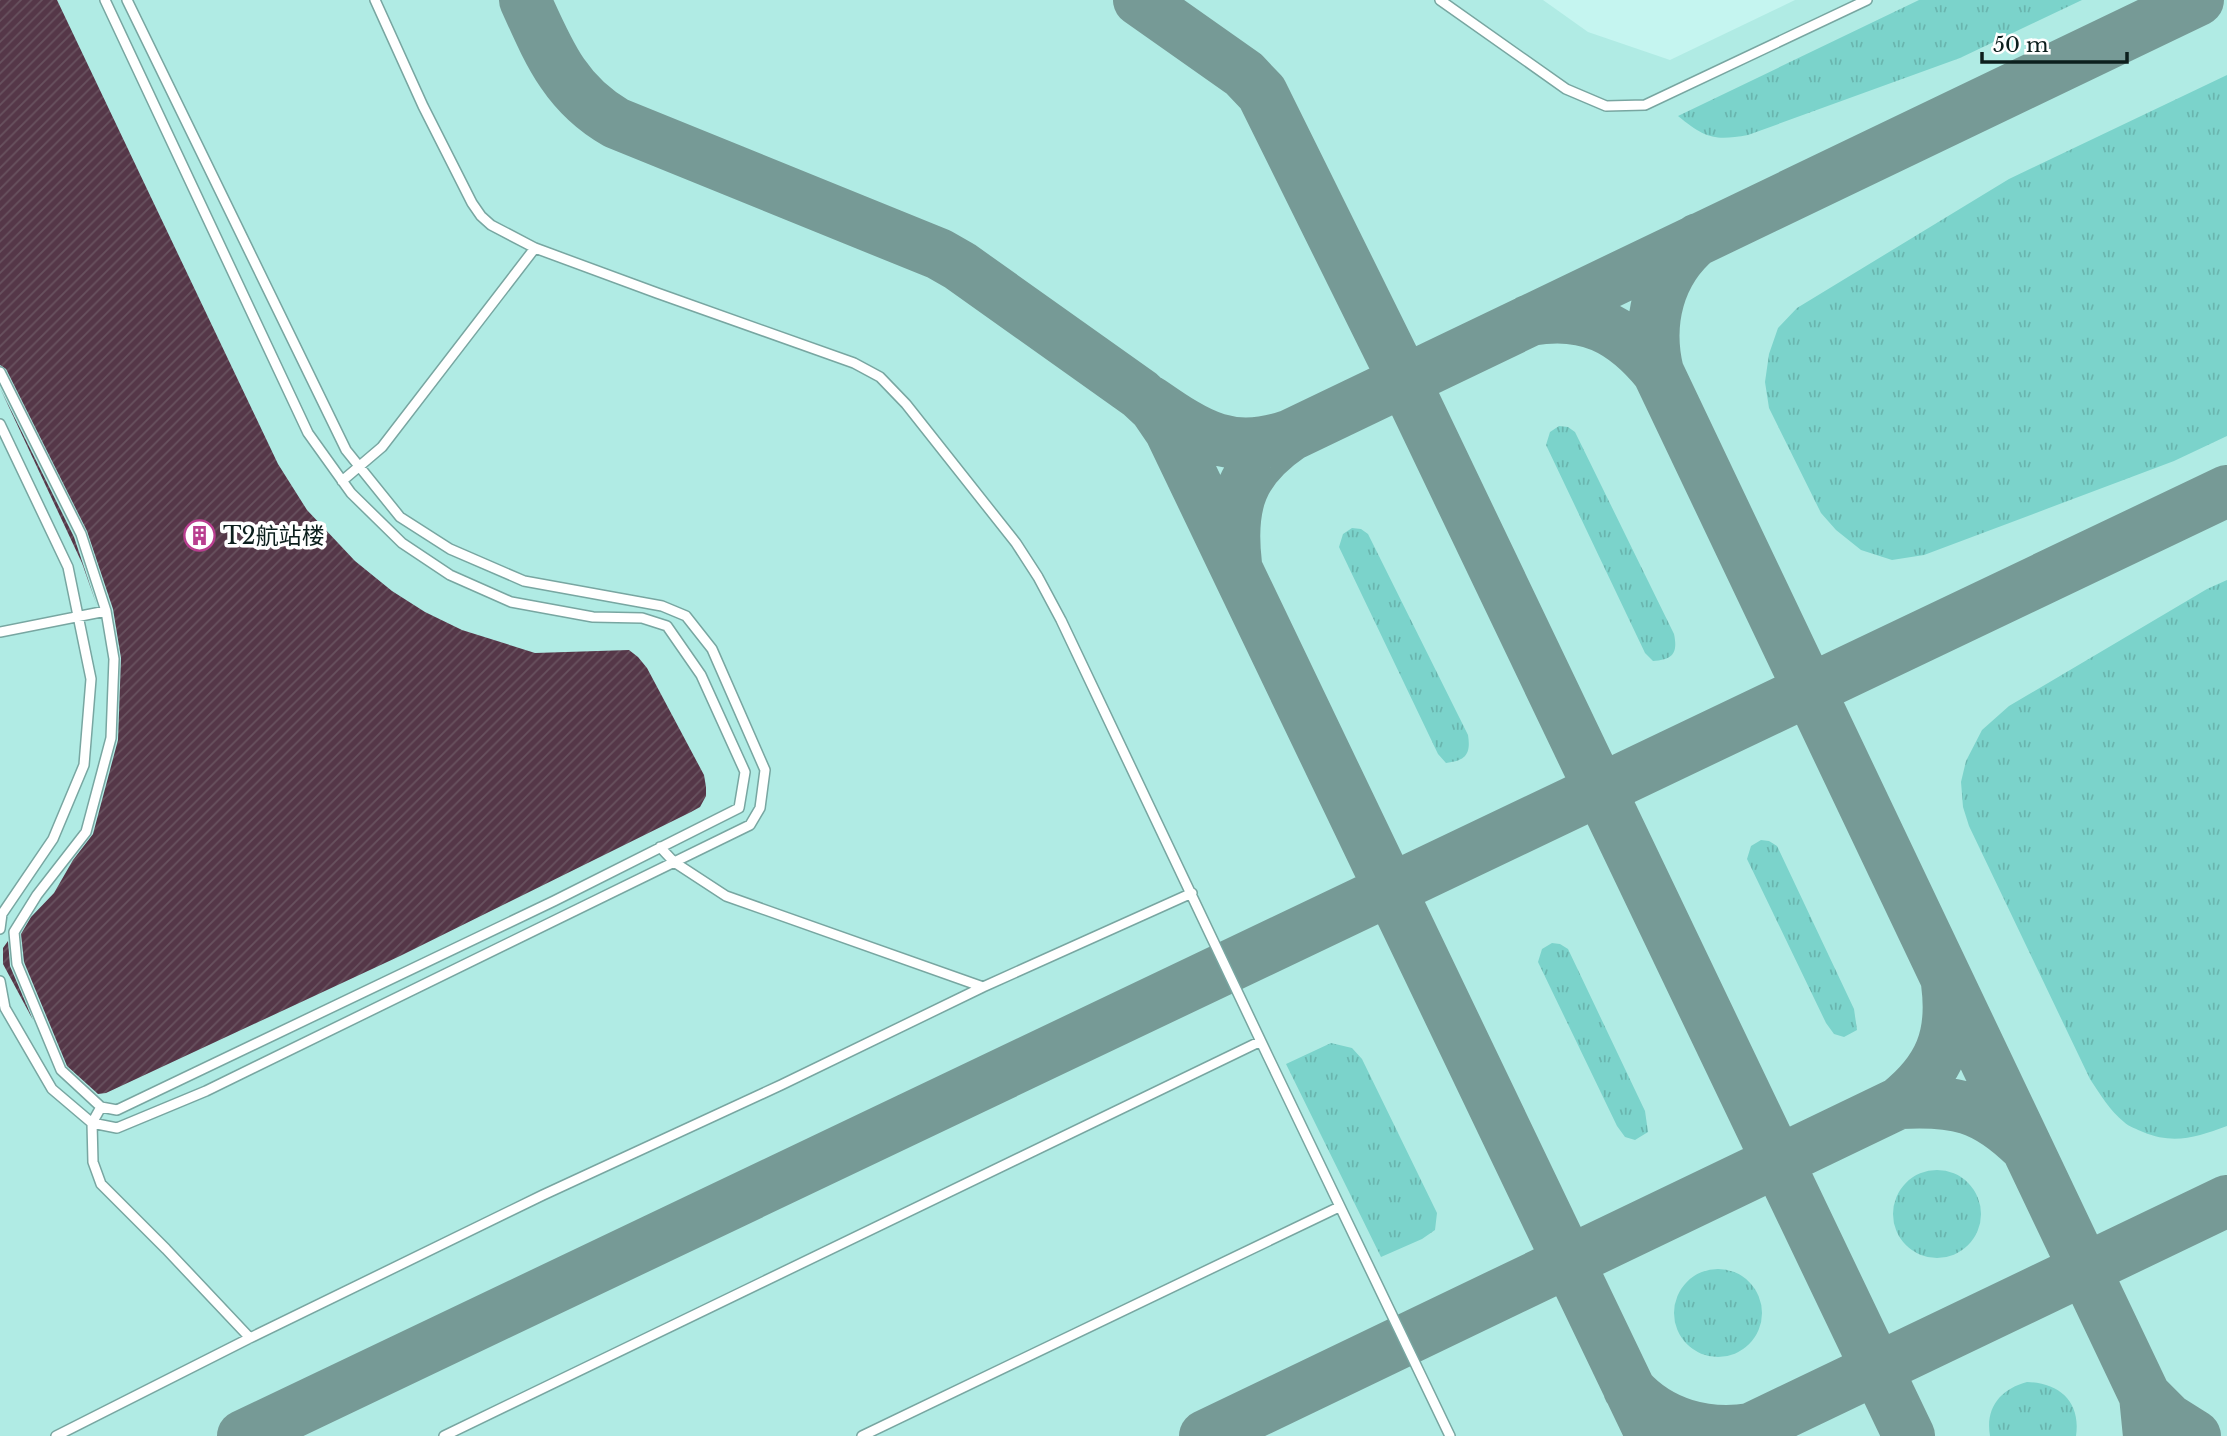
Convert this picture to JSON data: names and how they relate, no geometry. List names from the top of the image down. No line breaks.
{"places":{"building":["T2航站楼"]},"scale_bar":"50 m"}
